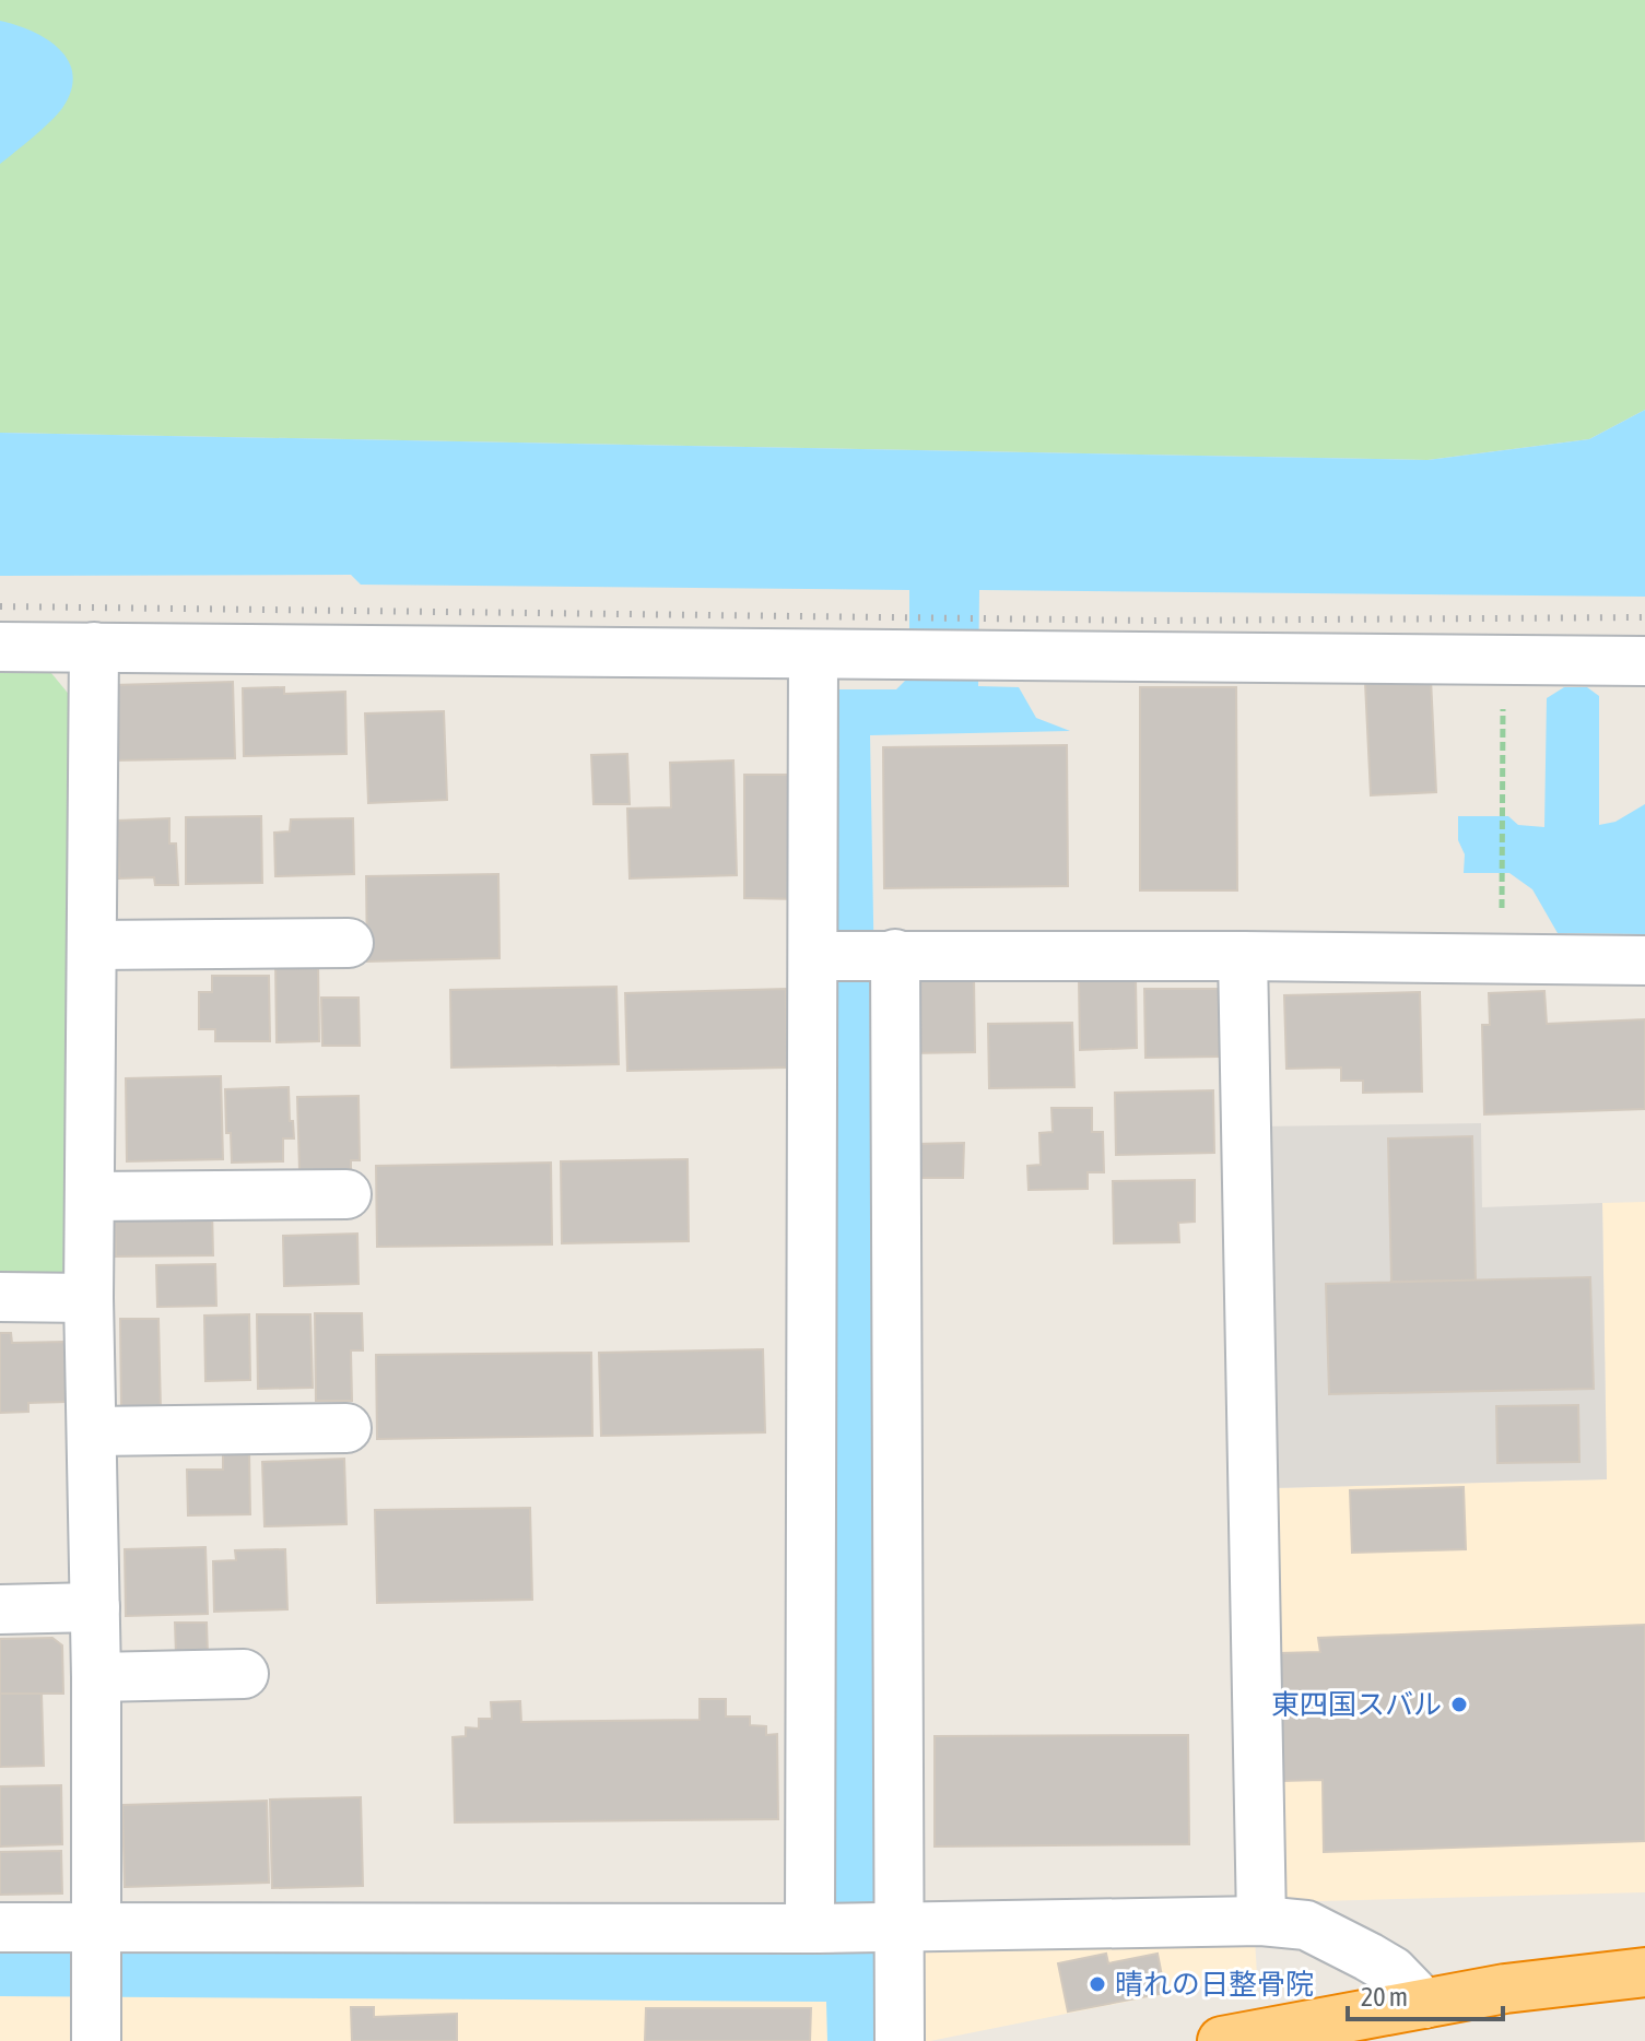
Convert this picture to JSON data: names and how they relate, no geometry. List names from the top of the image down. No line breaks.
{"places":["東四国スバル","晴れの日整骨院"],"scale_bar":"20 m"}
